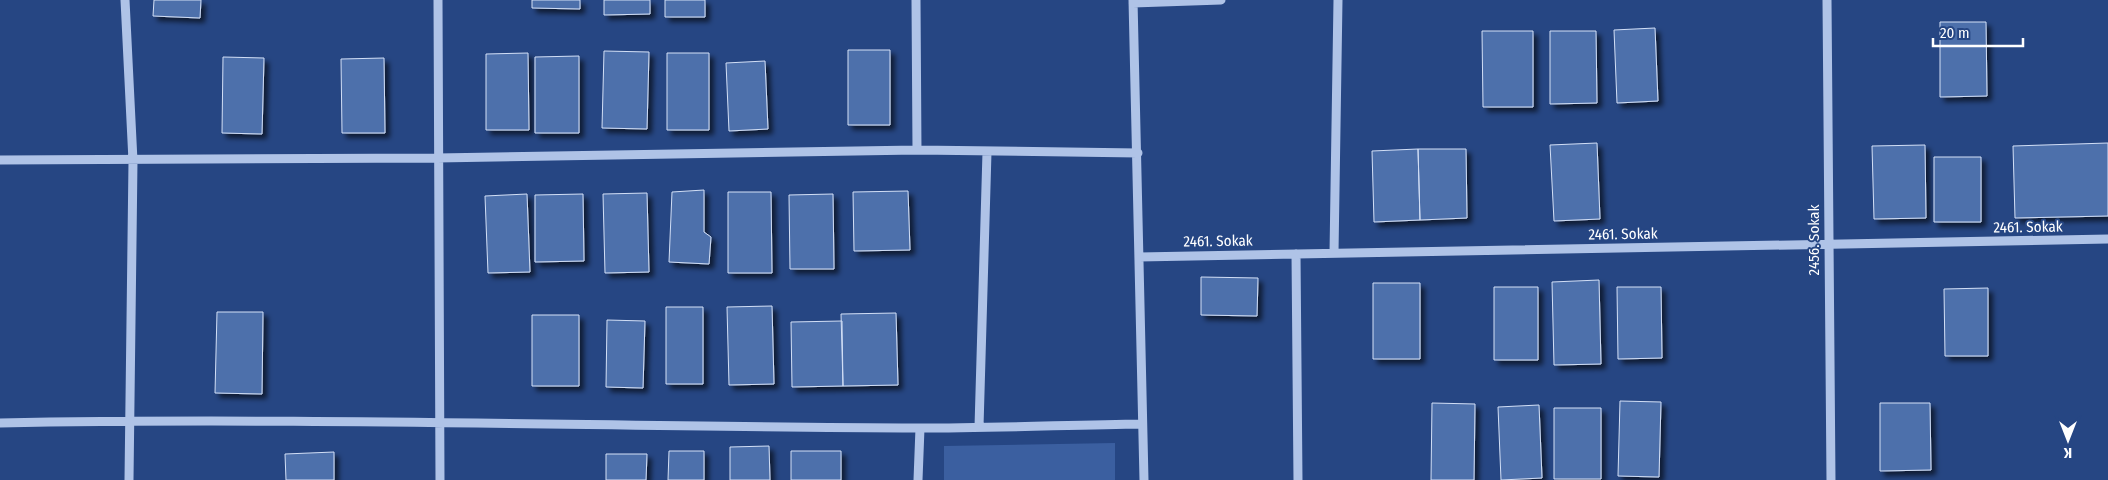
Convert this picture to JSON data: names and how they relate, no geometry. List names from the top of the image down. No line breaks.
{"streets":{"street":["2461. Sokak","2456. Sokak"]},"crossings":[["2461. Sokak","2456. Sokak"]],"scale_bar":"20 m","north":"bottom"}
